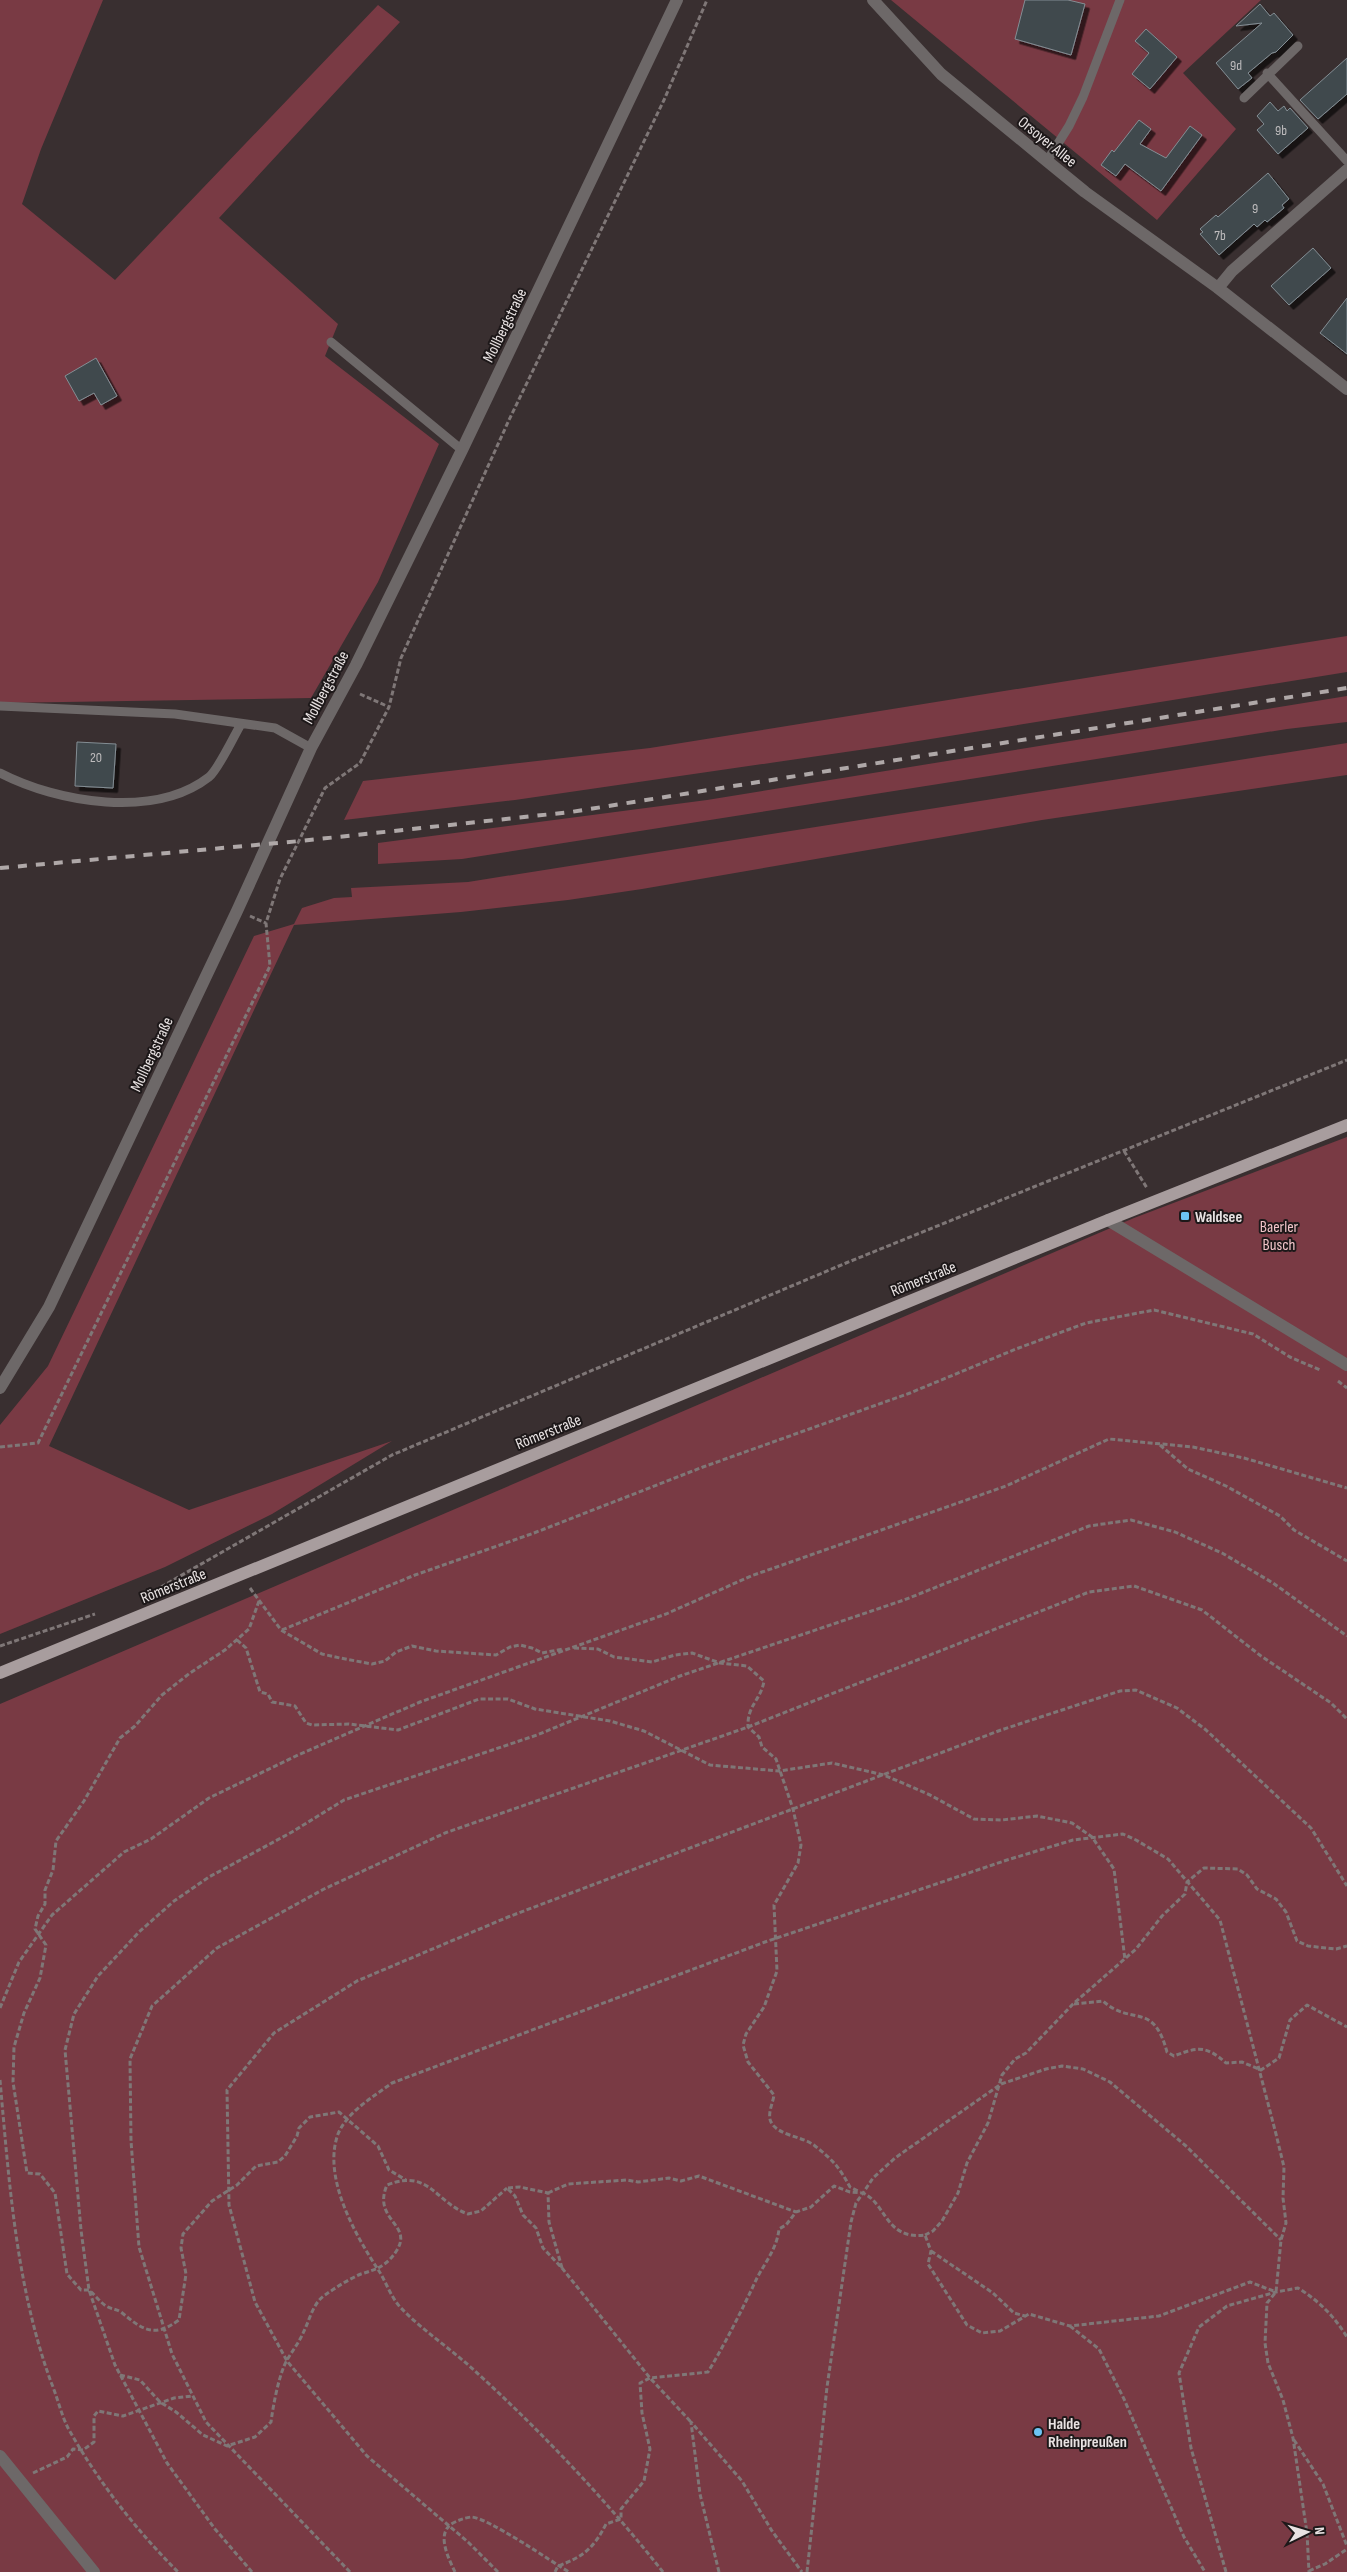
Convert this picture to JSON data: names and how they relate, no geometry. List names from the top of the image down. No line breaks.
{"streets":{"main road":["Römerstraße"],"street":["Orsoyer Allee","Mollbergstraße"]},"parks":["Baerler Busch"],"places":{"transit":["Waldsee"],"other":["Halde Rheinpreußen"]},"house_numbers":["9d","9b","9","7b","20"],"north":"right"}
